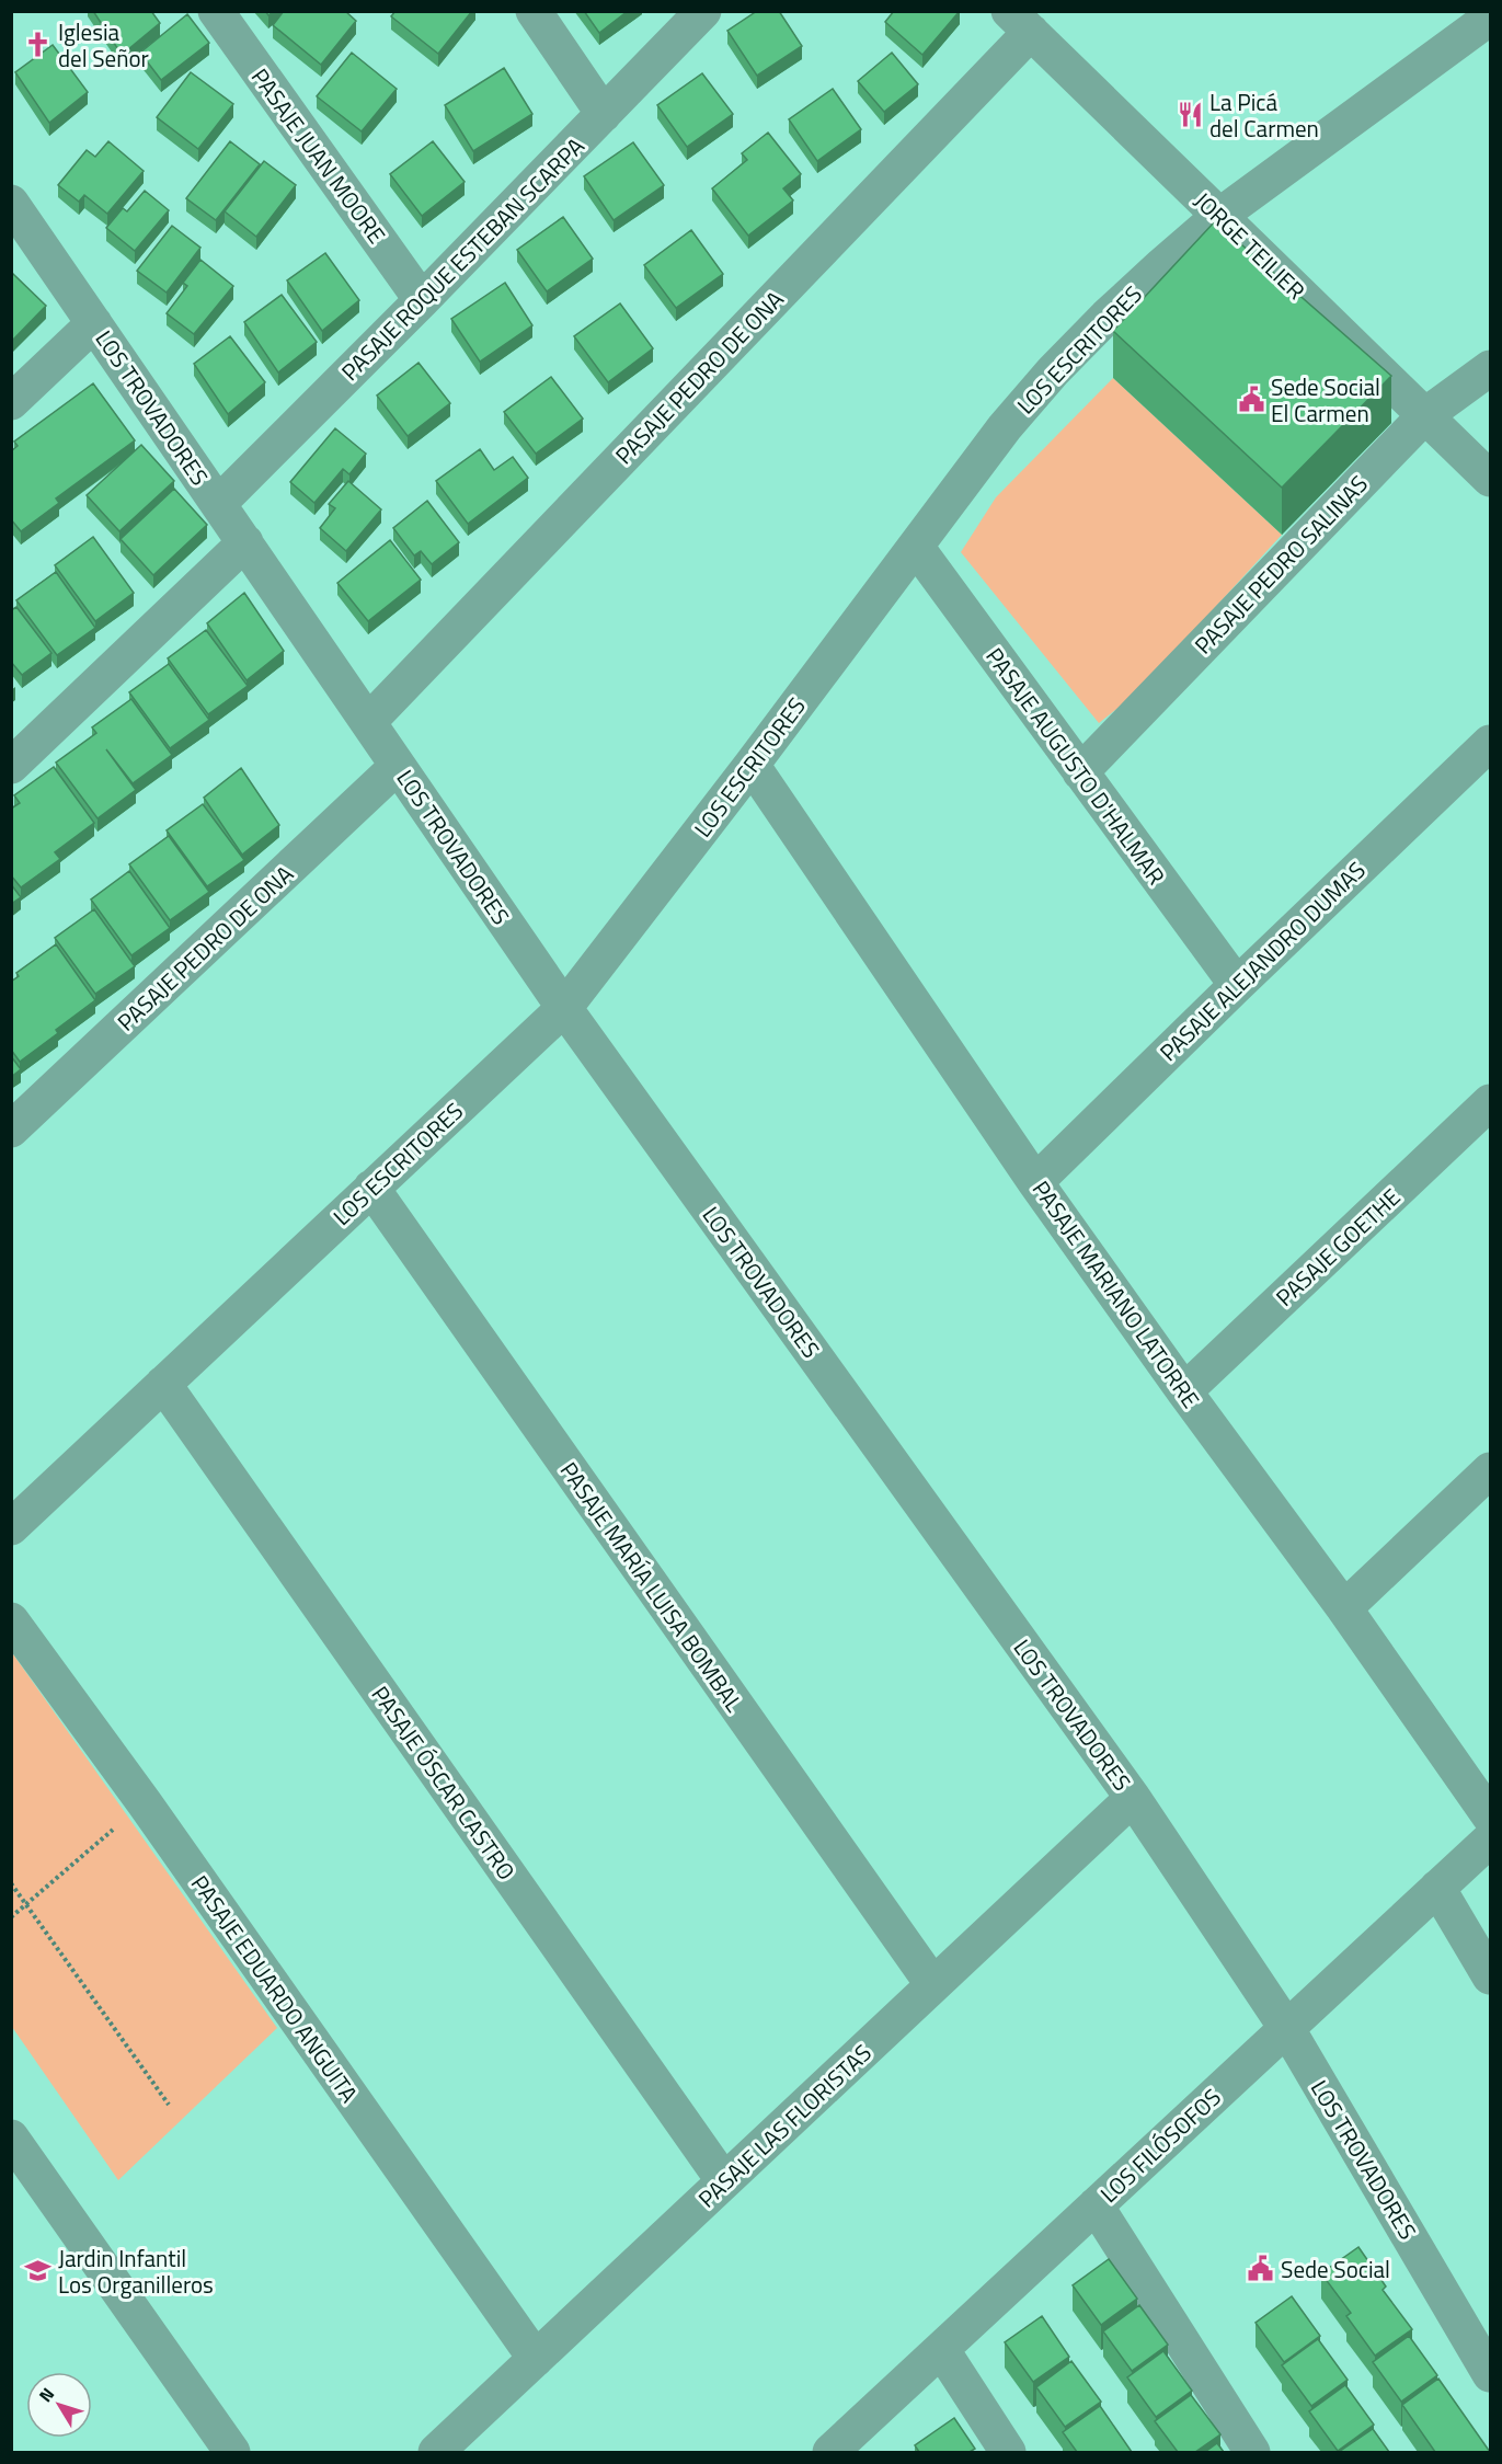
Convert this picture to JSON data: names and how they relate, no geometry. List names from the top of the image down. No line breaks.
{"streets":{"street":["PASAJE JUAN MOORE","JORGE TEILIER","PASAJE ROQUE ESTEBAN SCARPA","LOS ESCRITORES","PASAJE PEDRO DE ONA","LOS TROVADORES","PASAJE PEDRO SALINAS","PASAJE AUGUSTO D'HALMAR","PASAJE ALEJANDRO DUMAS","PASAJE GOETHE","PASAJE MARIANO LATORRE","PASAJE MARÍA LUISA BOMBAL","PASAJE ÓSCAR CASTRO","PASAJE EDUARDO ANGUITA","PASAJE LAS FLORISTAS","LOS FILÓSOFOS"]},"crossings":[["PASAJE JUAN MOORE","PASAJE ROQUE ESTEBAN SCARPA"],["JORGE TEILIER","LOS ESCRITORES"],["JORGE TEILIER","PASAJE PEDRO DE ONA"],["JORGE TEILIER","PASAJE PEDRO SALINAS"],["PASAJE ROQUE ESTEBAN SCARPA","LOS TROVADORES"],["LOS ESCRITORES","LOS TROVADORES"],["LOS ESCRITORES","PASAJE AUGUSTO D'HALMAR"],["LOS ESCRITORES","PASAJE MARIANO LATORRE"],["LOS ESCRITORES","PASAJE MARÍA LUISA BOMBAL"],["LOS ESCRITORES","PASAJE ÓSCAR CASTRO"],["PASAJE PEDRO DE ONA","LOS TROVADORES"],["LOS TROVADORES","PASAJE LAS FLORISTAS"],["LOS TROVADORES","LOS FILÓSOFOS"],["PASAJE PEDRO SALINAS","PASAJE AUGUSTO D'HALMAR"],["PASAJE AUGUSTO D'HALMAR","PASAJE ALEJANDRO DUMAS"],["PASAJE ALEJANDRO DUMAS","PASAJE MARIANO LATORRE"],["PASAJE GOETHE","PASAJE MARIANO LATORRE"],["PASAJE MARÍA LUISA BOMBAL","PASAJE LAS FLORISTAS"],["PASAJE ÓSCAR CASTRO","PASAJE LAS FLORISTAS"],["PASAJE EDUARDO ANGUITA","PASAJE LAS FLORISTAS"]],"places":{"church":["Iglesia del Señor"],"restaurant":["La Picá del Carmen"],"public building":["Sede Social El Carmen","Sede Social"],"school or university":["Jardin Infantil Los Organilleros"]},"north":"top left"}
